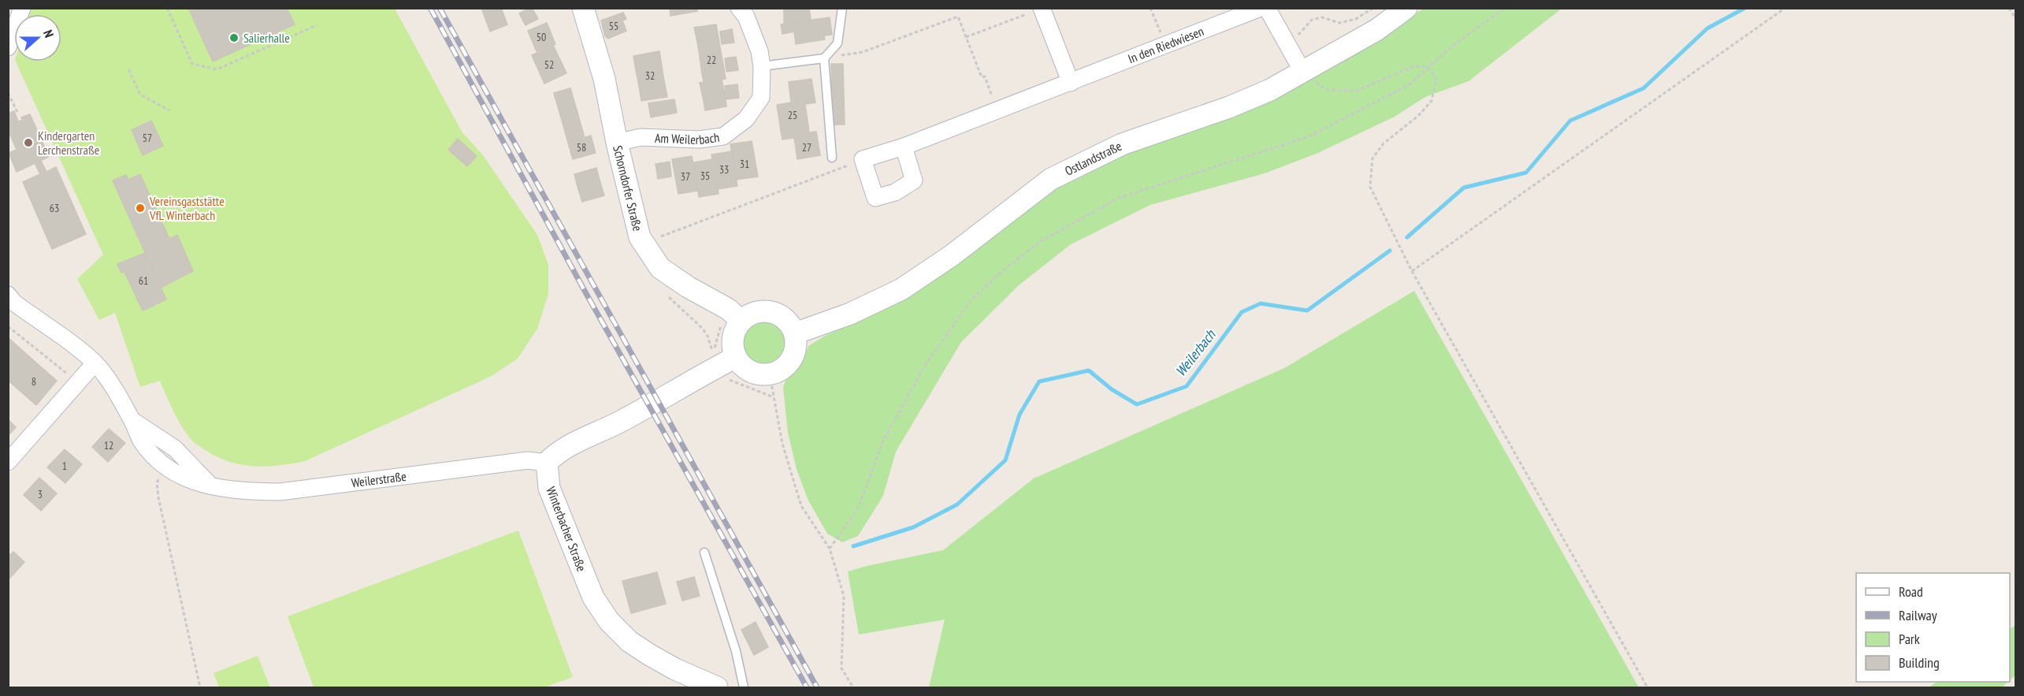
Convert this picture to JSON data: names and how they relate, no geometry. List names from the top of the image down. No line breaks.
{"streets":{"street":["In den Riedwiesen","Am Weilerbach","Ostlandstraße","Schorndorfer Straße","Weilerstraße","Winterbacher Straße"]},"crossings":[["Am Weilerbach","Schorndorfer Straße"],["Ostlandstraße","Schorndorfer Straße"],["Weilerstraße","Winterbacher Straße"]],"water":["Weilerbach"],"places":["Salierhalle","Kindergarten Lerchenstraße","Vereinsgaststätte VfL Winterbach"],"house_numbers":["55","50","22","52","32","25","57","58","27","31","33","35","37","63","61","8","12","1","3"],"legend":["Road","Railway","Park","Building"],"north":"right"}
